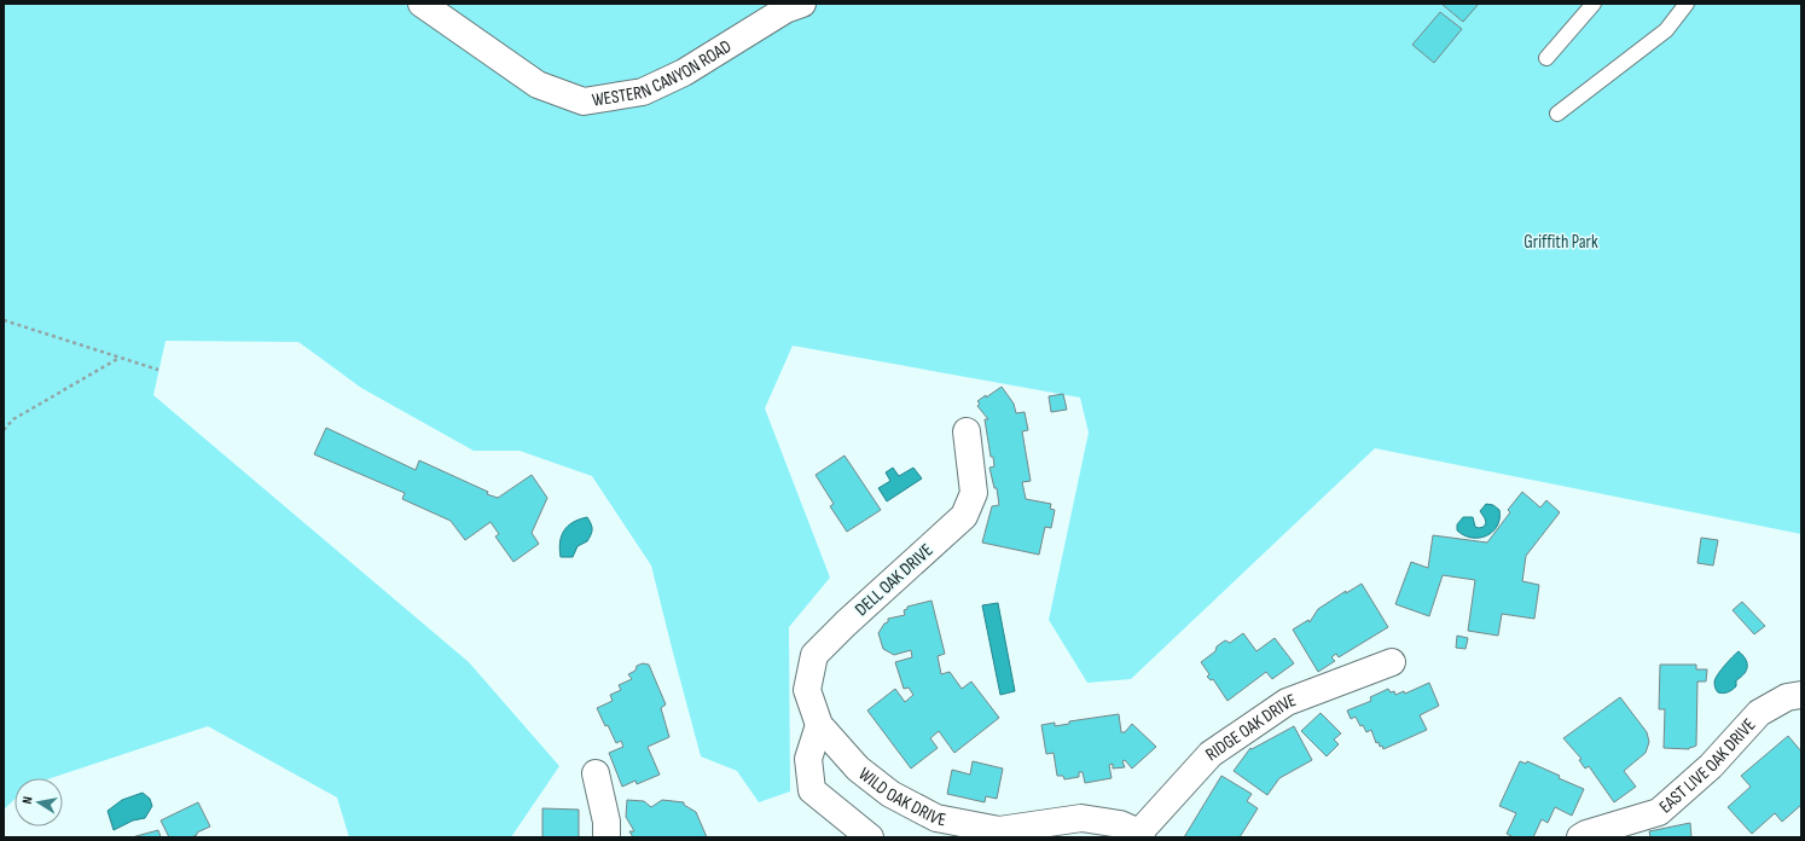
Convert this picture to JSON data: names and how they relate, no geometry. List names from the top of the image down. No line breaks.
{"streets":{"street":["WESTERN CANYON ROAD","DELL OAK DRIVE","RIDGE OAK DRIVE","EAST LIVE OAK DRIVE","WILD OAK DRIVE"]},"crossings":[["DELL OAK DRIVE","WILD OAK DRIVE"],["RIDGE OAK DRIVE","WILD OAK DRIVE"]],"parks":["Griffith Park"],"north":"left"}
